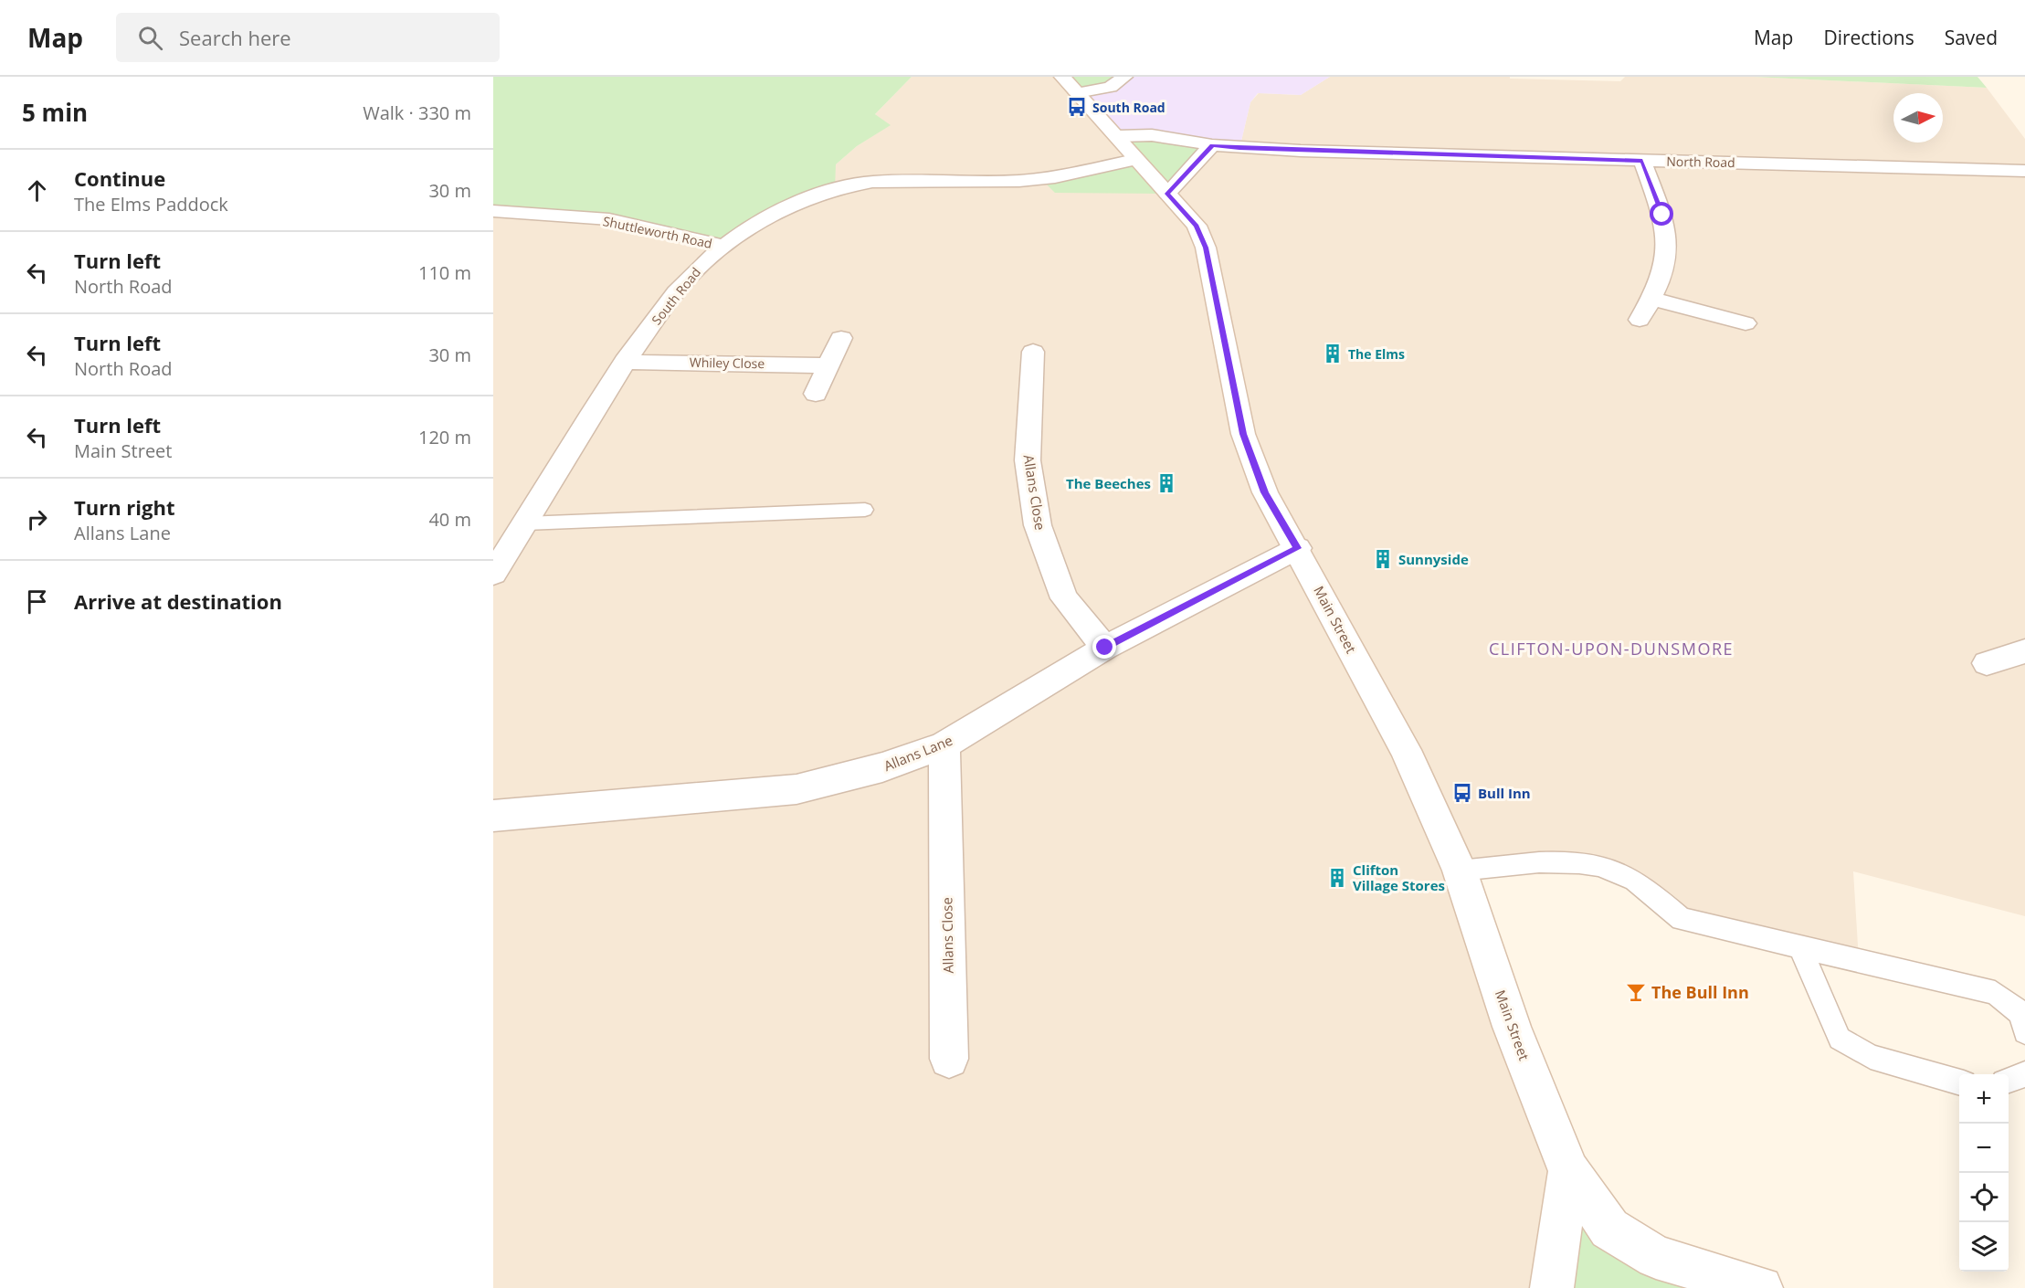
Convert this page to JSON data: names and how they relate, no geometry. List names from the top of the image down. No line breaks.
{"streets":{"street":["North Road","Shuttleworth Road","South Road","Whiley Close","Allans Close","Main Street","Allans Lane"]},"crossings":[["North Road","South Road"],["North Road","Main Street"],["Shuttleworth Road","South Road"],["South Road","Whiley Close"],["South Road","Main Street"],["Allans Close","Allans Lane"],["Main Street","Allans Lane"]],"districts":["CLIFTON-UPON-DUNSMORE"],"places":{"bus stop":["South Road","Bull Inn"],"building":["The Elms","The Beeches","Sunnyside","Clifton Village Stores"],"bar":["The Bull Inn"]},"north":"right","page":{"header":"Map","search":"Search here","nav":["Map","Directions","Saved"],"heading":["5 min","Walk · 330 m"],"list":[["Continue","The Elms Paddock","30 m"],["Turn left","North Road","110 m"],["Turn left","North Road","30 m"],["Turn left","Main Street","120 m"],["Turn right","Allans Lane","40 m"],"Arrive at destination"],"map_buttons":["+","−"]}}
